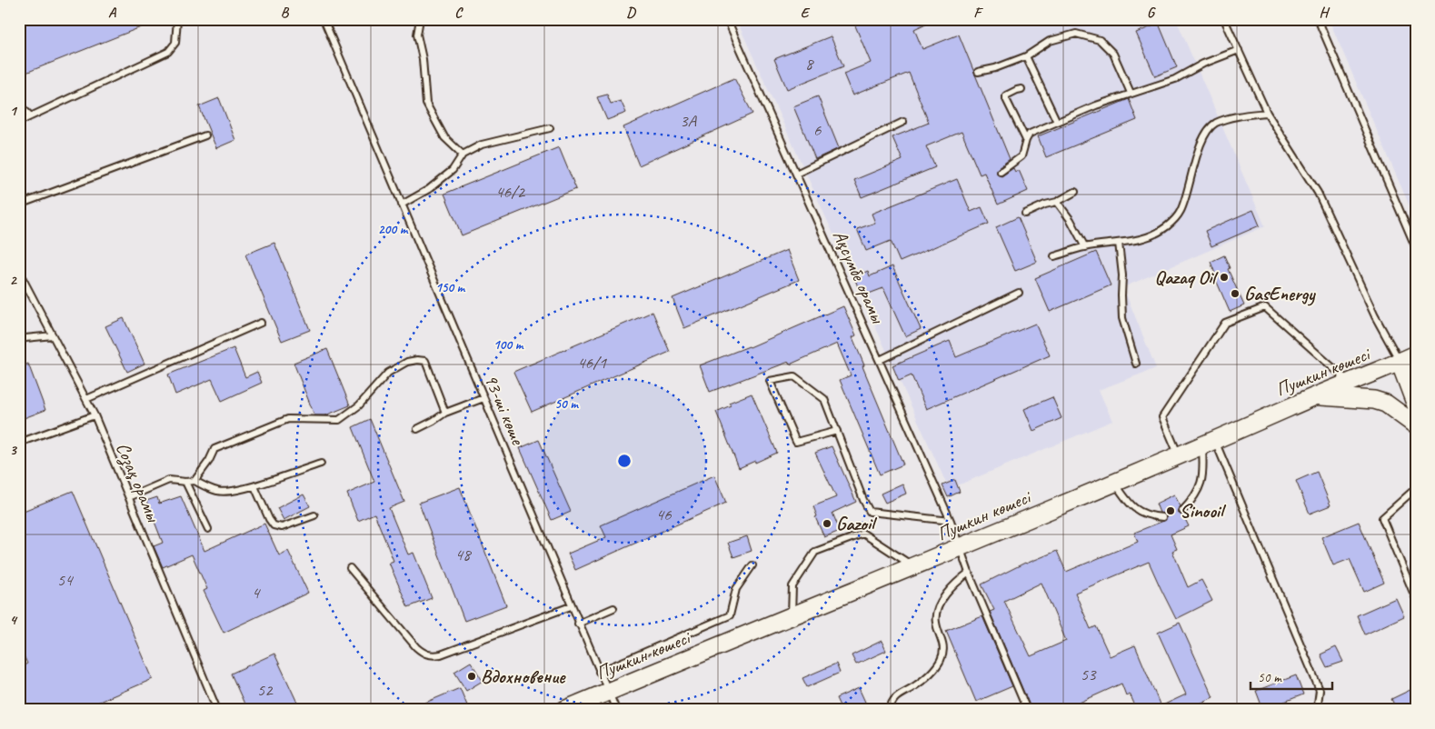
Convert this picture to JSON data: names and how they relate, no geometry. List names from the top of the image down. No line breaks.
{"streets":{"main road":["Пушкин көшесі"],"lane":["Ақсүмбе орамы","93-ші көше","Созақ орамы"]},"crossings":[["Ақсүмбе орамы","Пушкин көшесі"],["Пушкин көшесі","93-ші көше"]],"places":["Qazaq Oil","GasEnergy","Sinooil","Gazoil","Вдохновение"],"house_numbers":["8","3А","6","46/2","46/1","46","48","54","4","53","52"],"scale_bar":"50 m","grid":{"columns":["A","B","C","D","E","F","G","H"],"rows":["1","2","3","4"]},"rings":["200 m","150 m","100 m","50 m"]}
